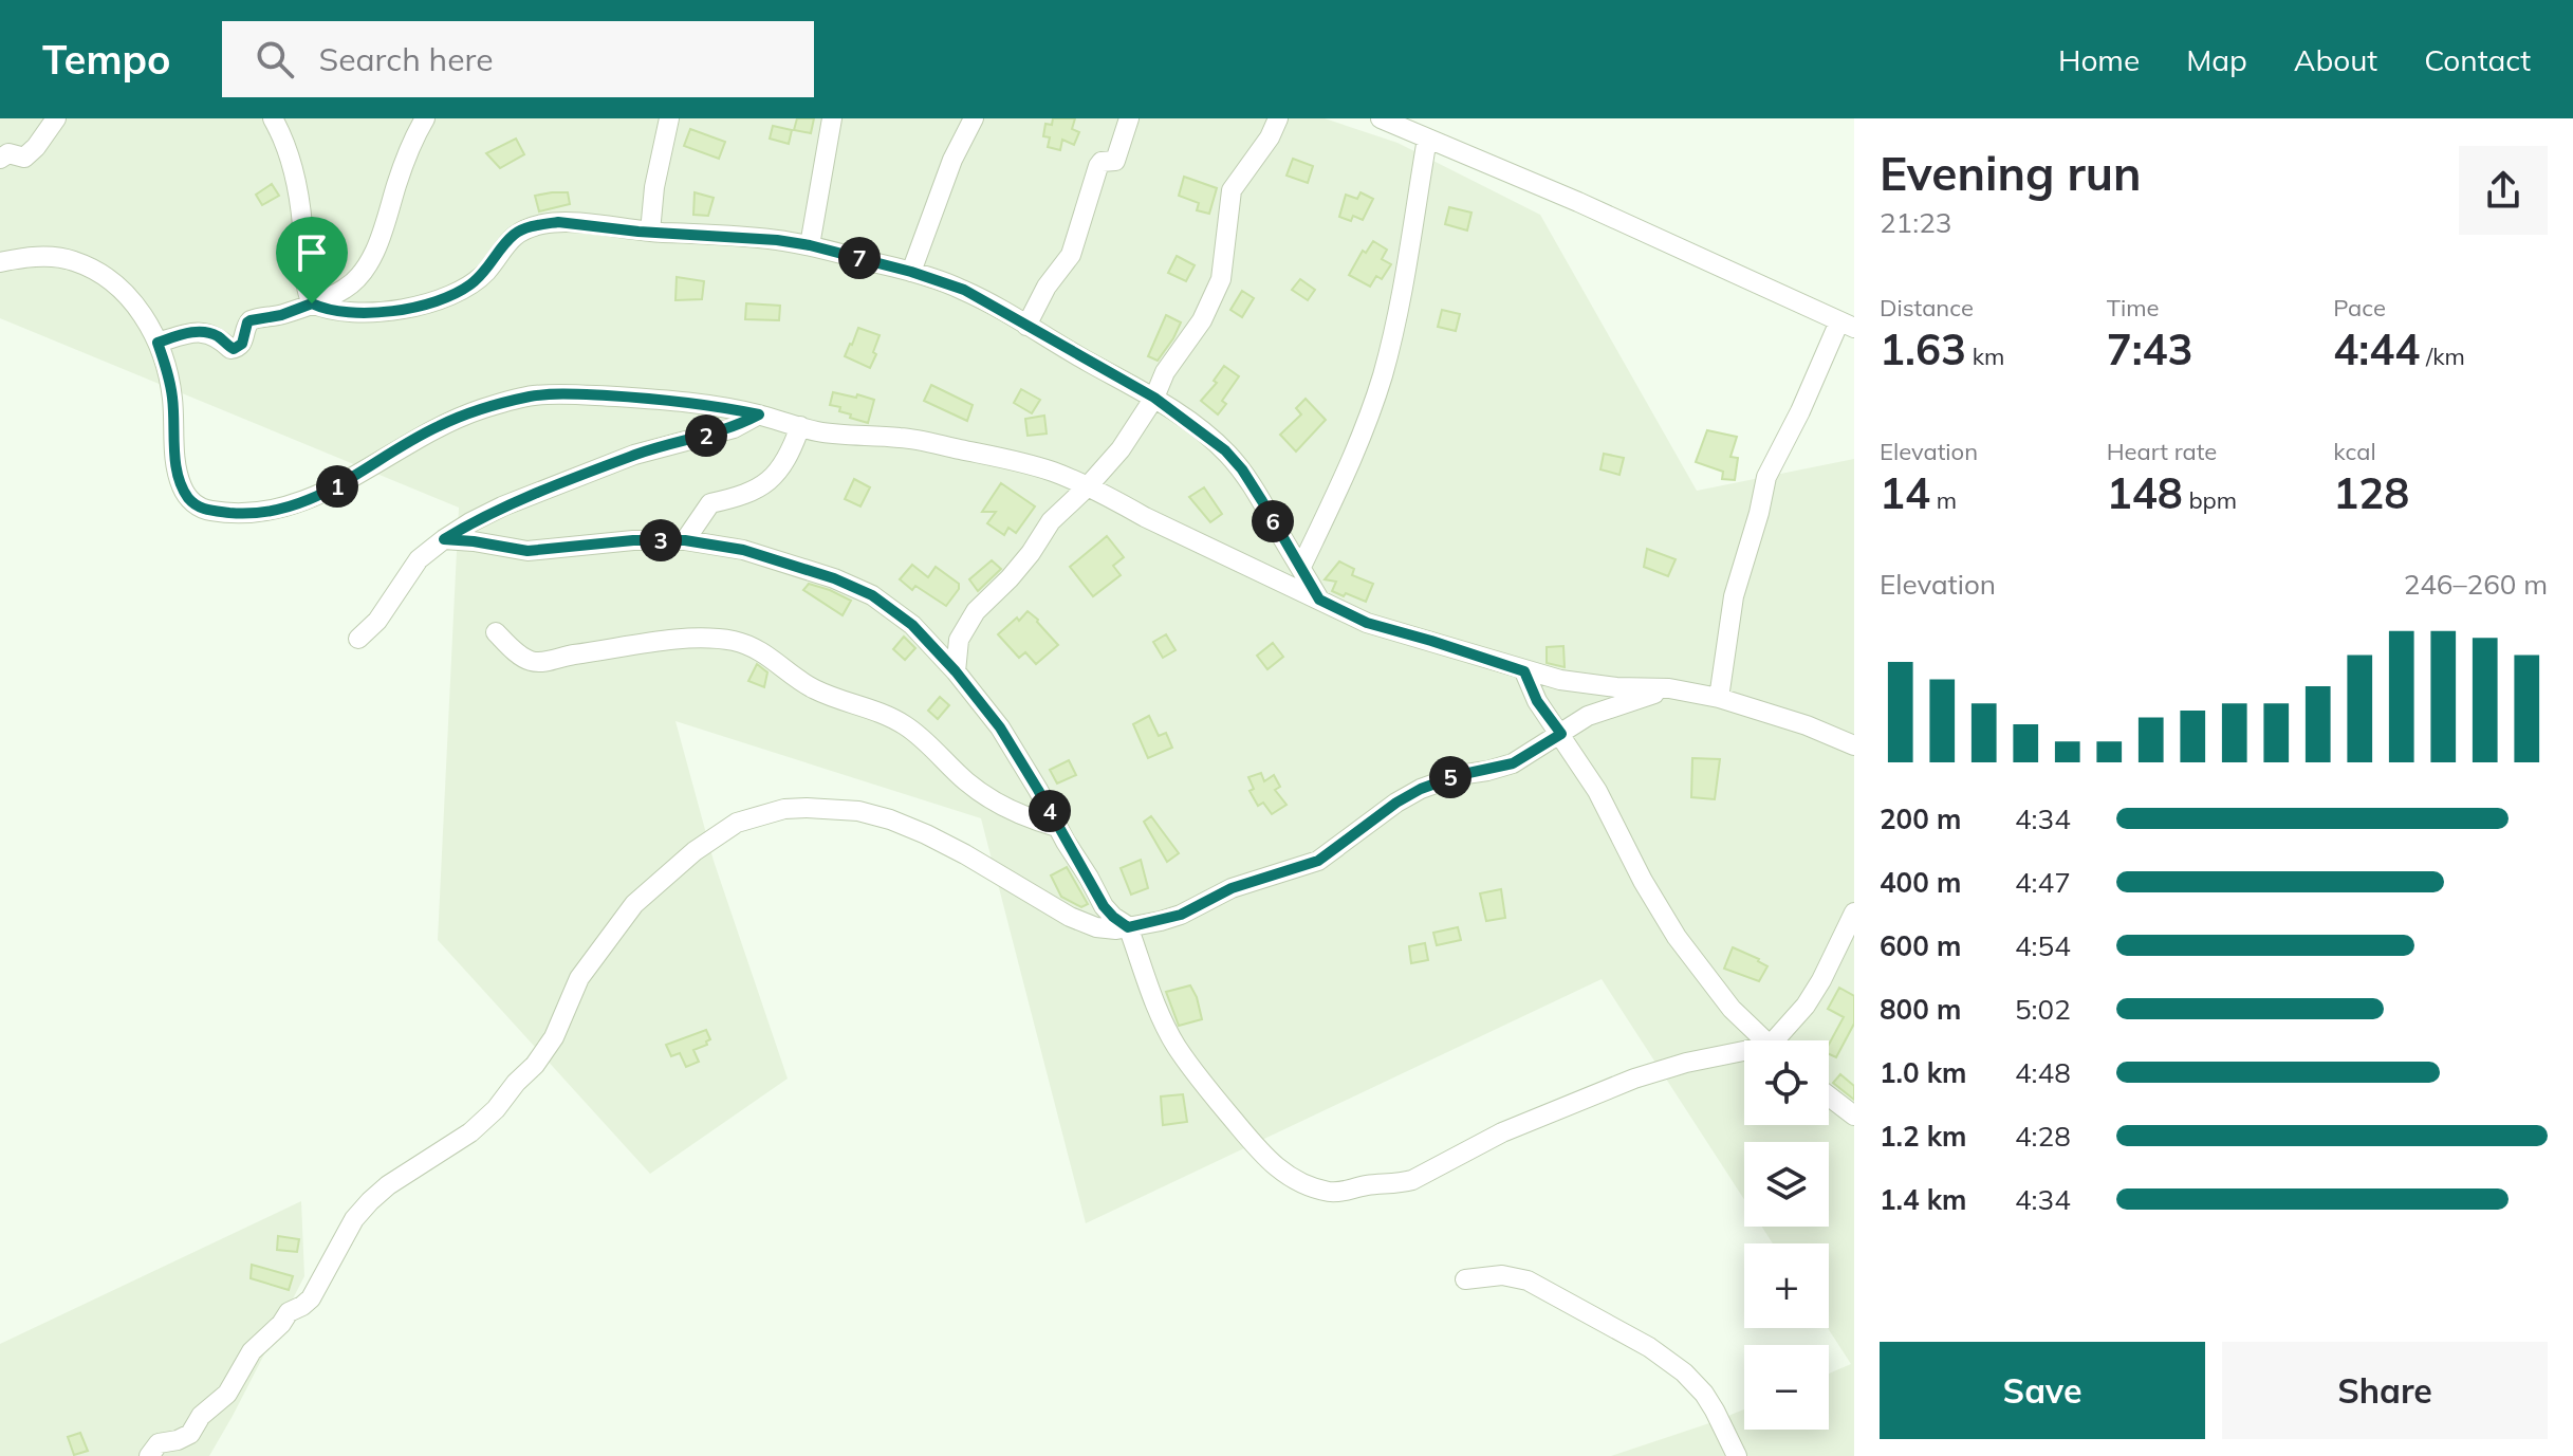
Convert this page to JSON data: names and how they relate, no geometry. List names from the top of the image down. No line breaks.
{"page":{"header":"Tempo","search":"Search here","nav":["Home","Map","About","Contact"],"heading":["Evening run","21:23"],"pins":["7","2","1","6","3","5","4"],"stats":[["Distance","1.63 km"],["Time","7:43"],["Pace","4:44 /km"],["Elevation","14 m"],["Heart rate","148 bpm"],["kcal","128"]],"chart":["Elevation","246–260 m"],"list":[{"name":"200 m","note":"4:34"},{"name":"400 m","note":"4:47"},{"name":"600 m","note":"4:54"},{"name":"800 m","note":"5:02"},{"name":"1.0 km","note":"4:48"},{"name":"1.2 km","note":"4:28"},{"name":"1.4 km","note":"4:34"}],"map_buttons":["+","−"],"buttons":["Save","Share"]}}
